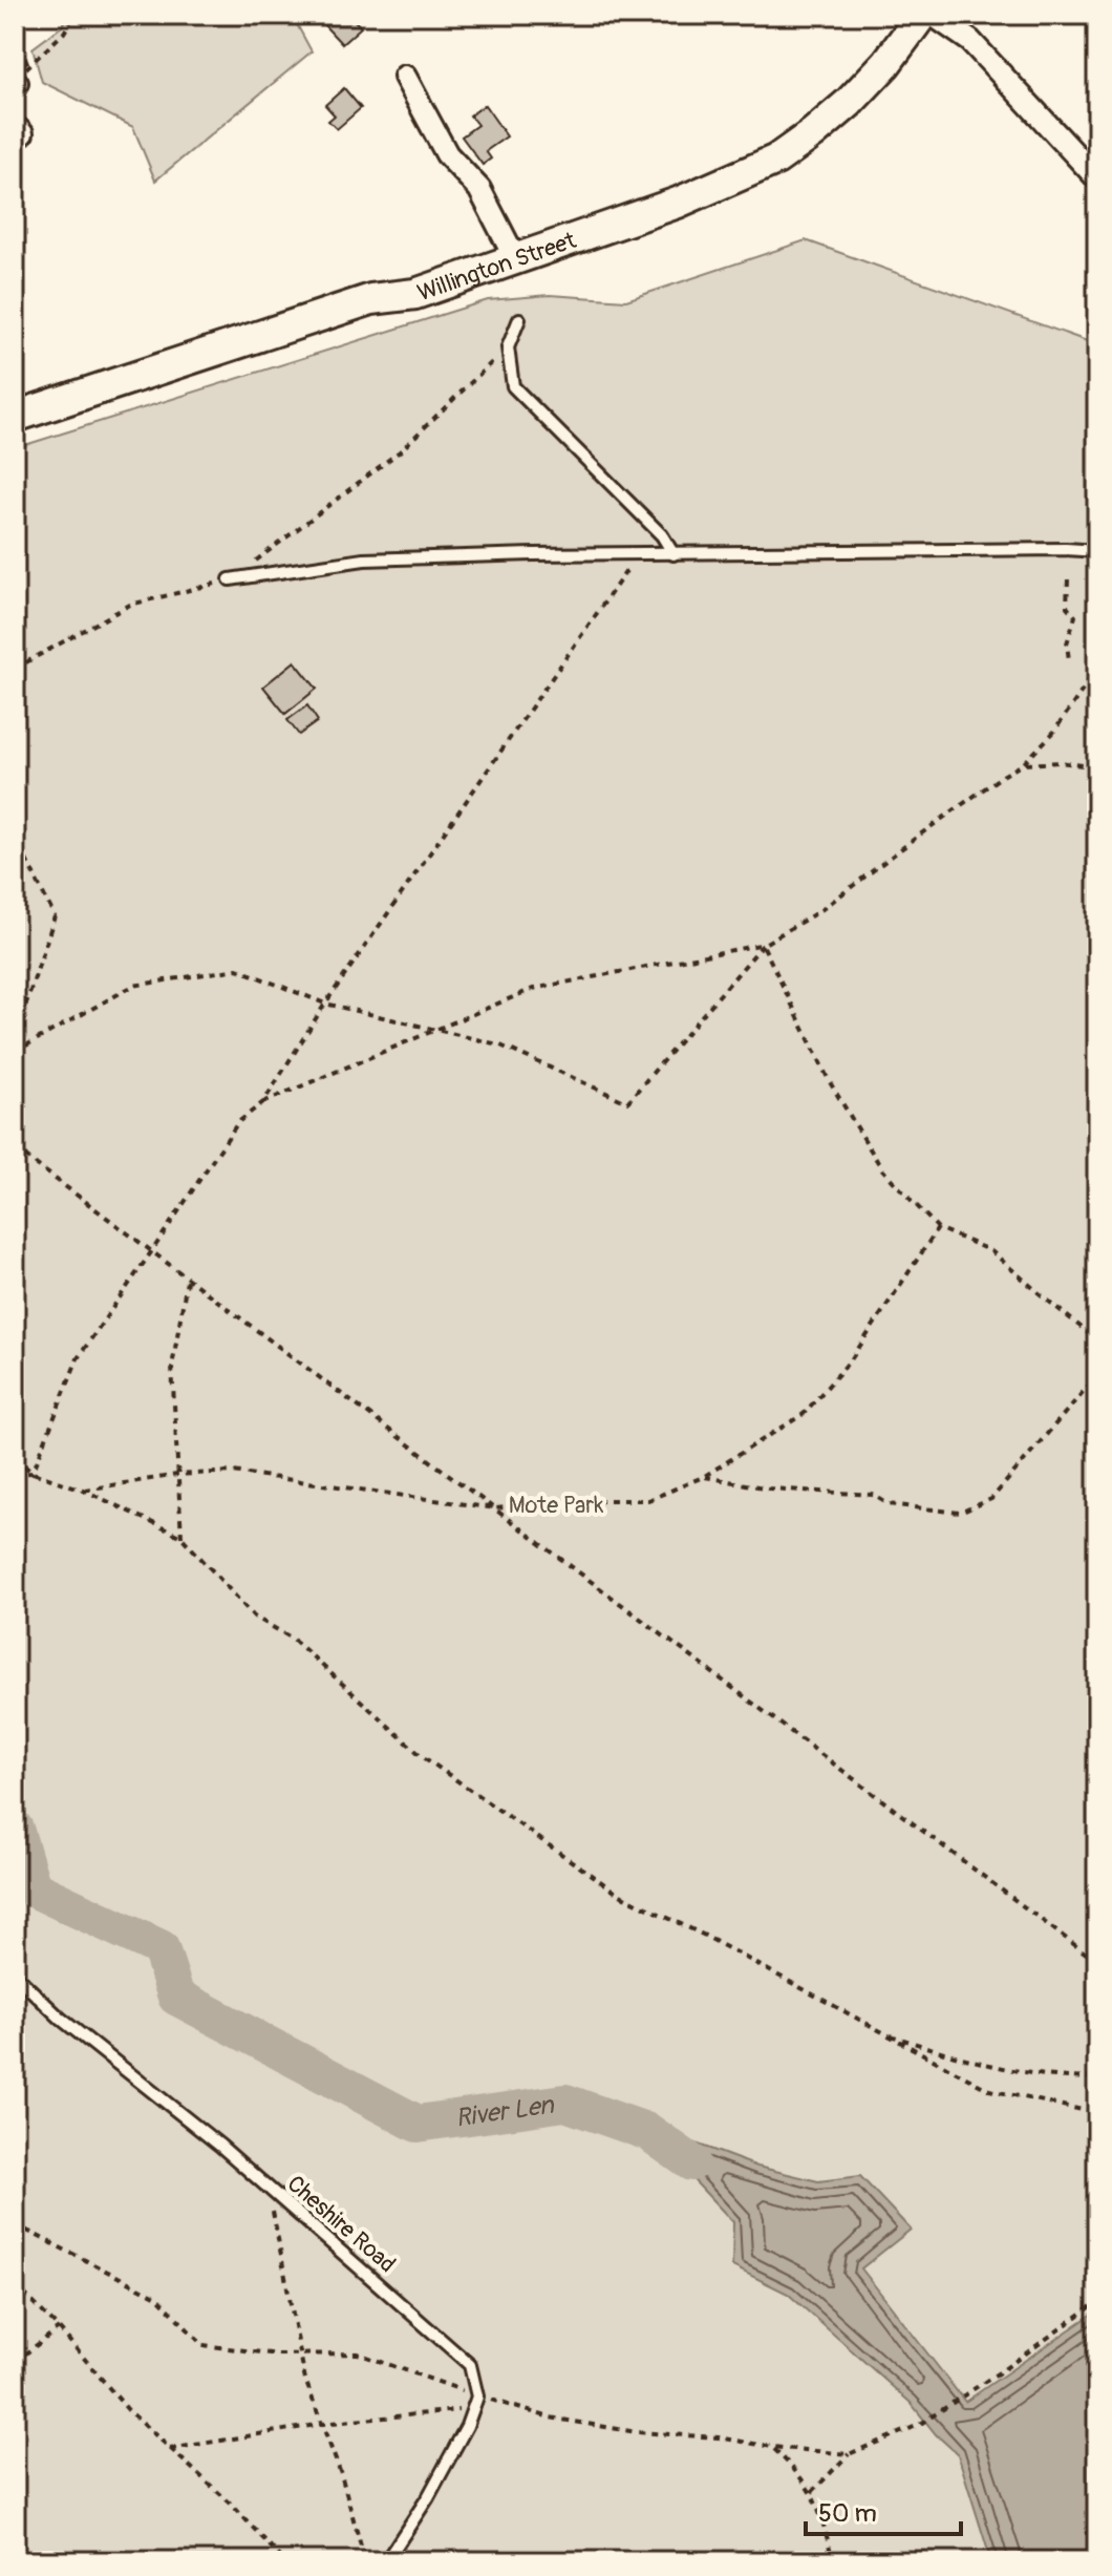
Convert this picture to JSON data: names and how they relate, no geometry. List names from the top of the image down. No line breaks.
{"streets":{"street":["Willington Street"],"lane":["Cheshire Road"]},"water":["River Len"],"parks":["Mote Park"],"scale_bar":"50 m"}
